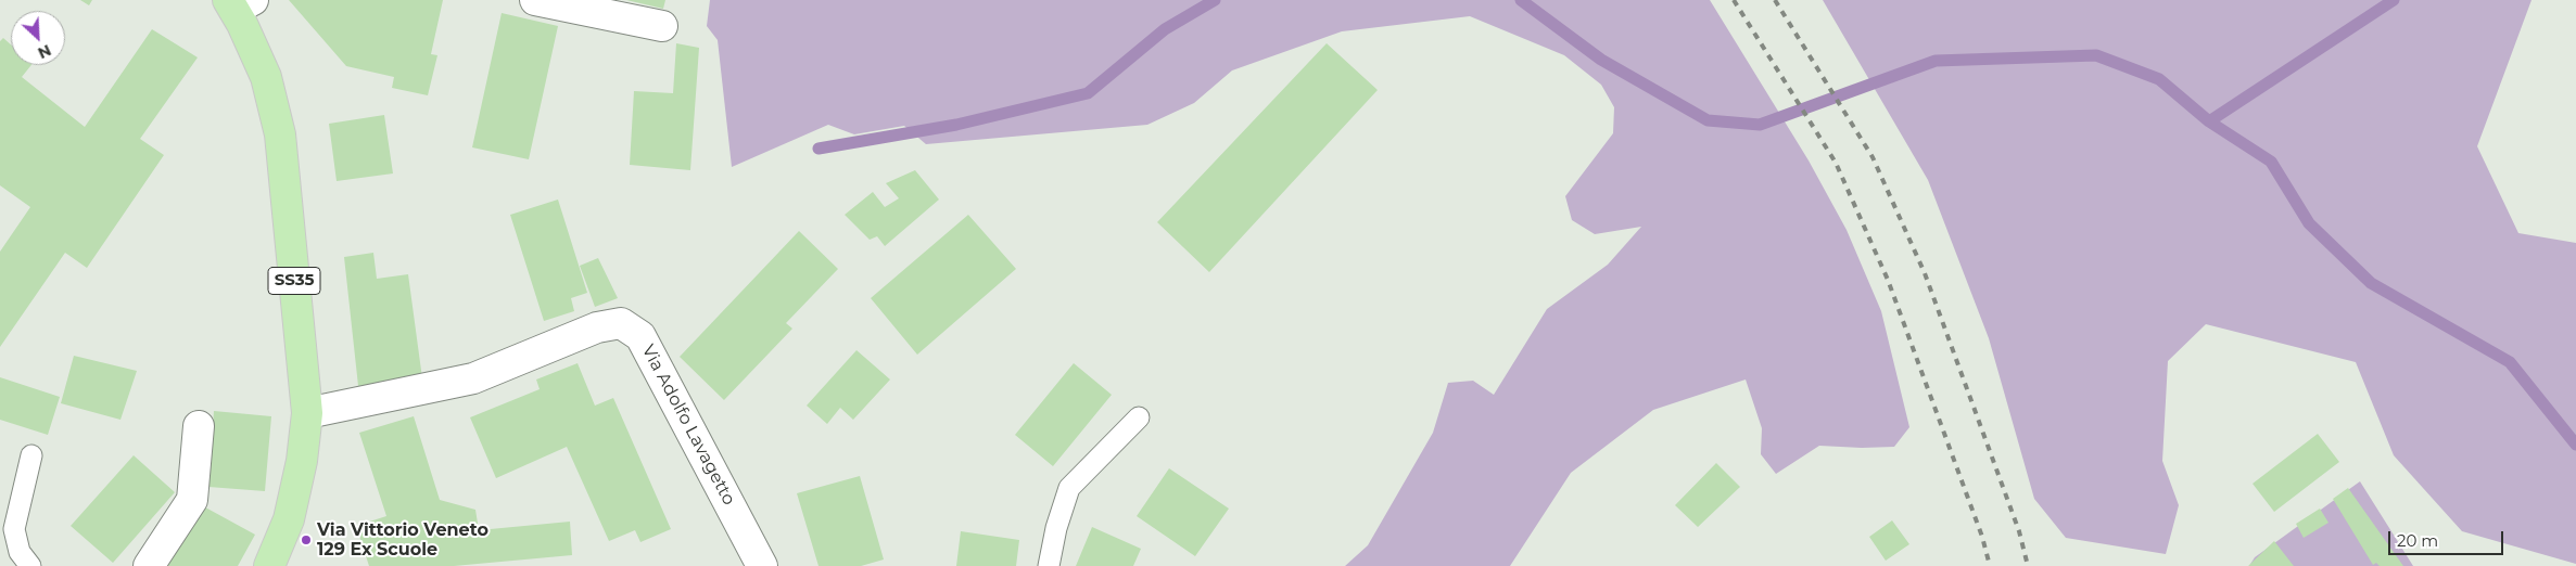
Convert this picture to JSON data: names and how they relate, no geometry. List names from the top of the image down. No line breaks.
{"streets":{"main road":["SS35"],"street":["Via Adolfo Lavagetto"]},"crossings":[["SS35","Via Adolfo Lavagetto"]],"places":["Via Vittorio Veneto 129 Ex Scuole"],"scale_bar":"20 m","north":"bottom right"}
